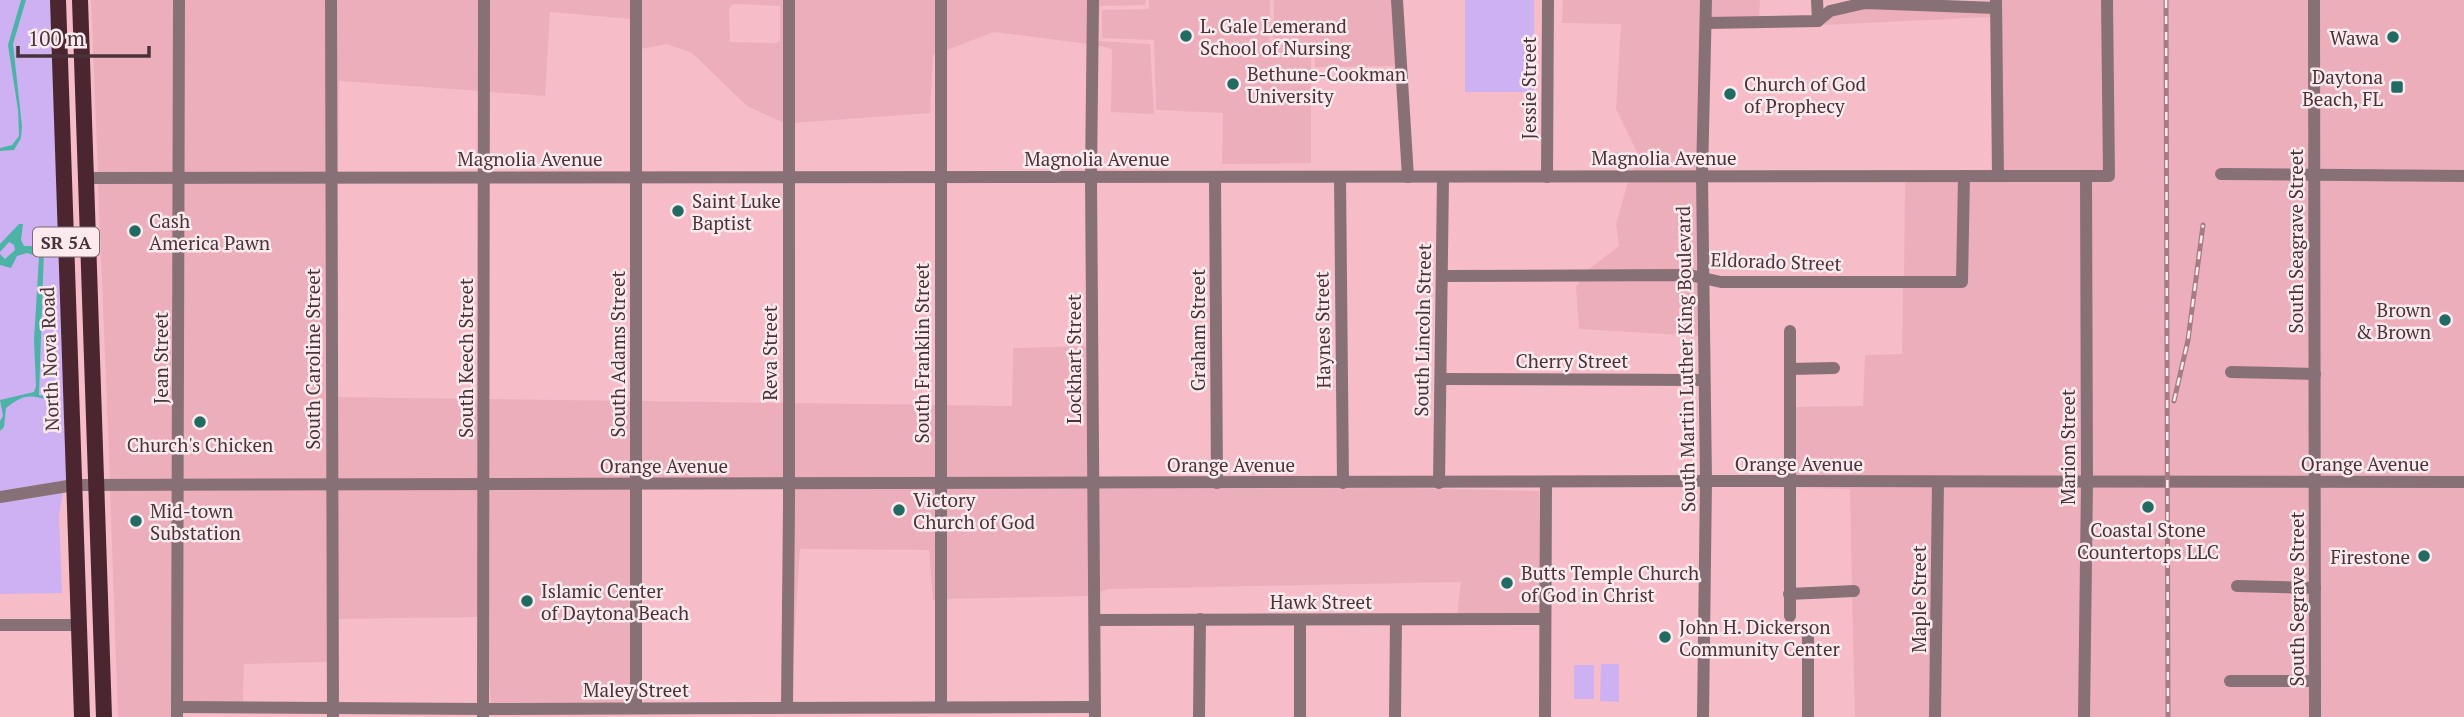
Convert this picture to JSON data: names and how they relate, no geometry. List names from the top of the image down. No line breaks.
{"streets":{"main road":["SR 5A","North Nova Road"],"street":["Jessie Street","Magnolia Avenue","South Seagrave Street","Eldorado Street","Graham Street","Haynes Street","South Lincoln Street","Reva Street","South Franklin Street","South Adams Street","Jean Street","South Keech Street","South Caroline Street","Lockhart Street","South Martin Luther King Boulevard","Cherry Street","Marion Street","Orange Avenue","Maple Street","South Segrave Street","Hawk Street","Maley Street"]},"crossings":[["Jessie Street","Magnolia Avenue"],["Magnolia Avenue","SR 5A"],["Magnolia Avenue","Eldorado Street"],["Magnolia Avenue","Graham Street"],["Magnolia Avenue","Haynes Street"],["Magnolia Avenue","South Lincoln Street"],["Magnolia Avenue","Reva Street"],["Magnolia Avenue","South Franklin Street"],["Magnolia Avenue","South Adams Street"],["Magnolia Avenue","Jean Street"],["Magnolia Avenue","South Keech Street"],["Magnolia Avenue","South Caroline Street"],["Magnolia Avenue","Lockhart Street"],["Magnolia Avenue","South Martin Luther King Boulevard"],["Magnolia Avenue","Marion Street"],["South Seagrave Street","Orange Avenue"],["South Seagrave Street","South Segrave Street"],["SR 5A","Orange Avenue"],["Eldorado Street","South Lincoln Street"],["Eldorado Street","South Martin Luther King Boulevard"],["Graham Street","Orange Avenue"],["Haynes Street","Orange Avenue"],["South Lincoln Street","Cherry Street"],["South Lincoln Street","Orange Avenue"],["Reva Street","Orange Avenue"],["Reva Street","Maley Street"],["South Franklin Street","Orange Avenue"],["South Franklin Street","Maley Street"],["South Adams Street","Orange Avenue"],["South Adams Street","Maley Street"],["Jean Street","Orange Avenue"],["Jean Street","Maley Street"],["South Keech Street","Orange Avenue"],["South Keech Street","Maley Street"],["North Nova Road","Orange Avenue"],["South Caroline Street","Orange Avenue"],["South Caroline Street","Maley Street"],["Lockhart Street","Orange Avenue"],["Lockhart Street","Hawk Street"],["Lockhart Street","Maley Street"],["South Martin Luther King Boulevard","Cherry Street"],["South Martin Luther King Boulevard","Orange Avenue"],["Marion Street","Orange Avenue"],["Orange Avenue","Maple Street"],["Orange Avenue","South Segrave Street"]],"places":{"other":["L. Gale Lemerand School of Nursing","Wawa","Bethune-Cookman University","Church of God of Prophecy","Saint Luke Baptist","Cash America Pawn","Brown & Brown","Church's Chicken","Coastal Stone Countertops LLC","Victory Church of God","Mid-town Substation","Firestone","Butts Temple Church of God in Christ","Islamic Center of Daytona Beach","John H. Dickerson Community Center"],"transit":["Daytona Beach, FL"]},"scale_bar":"100 m"}
